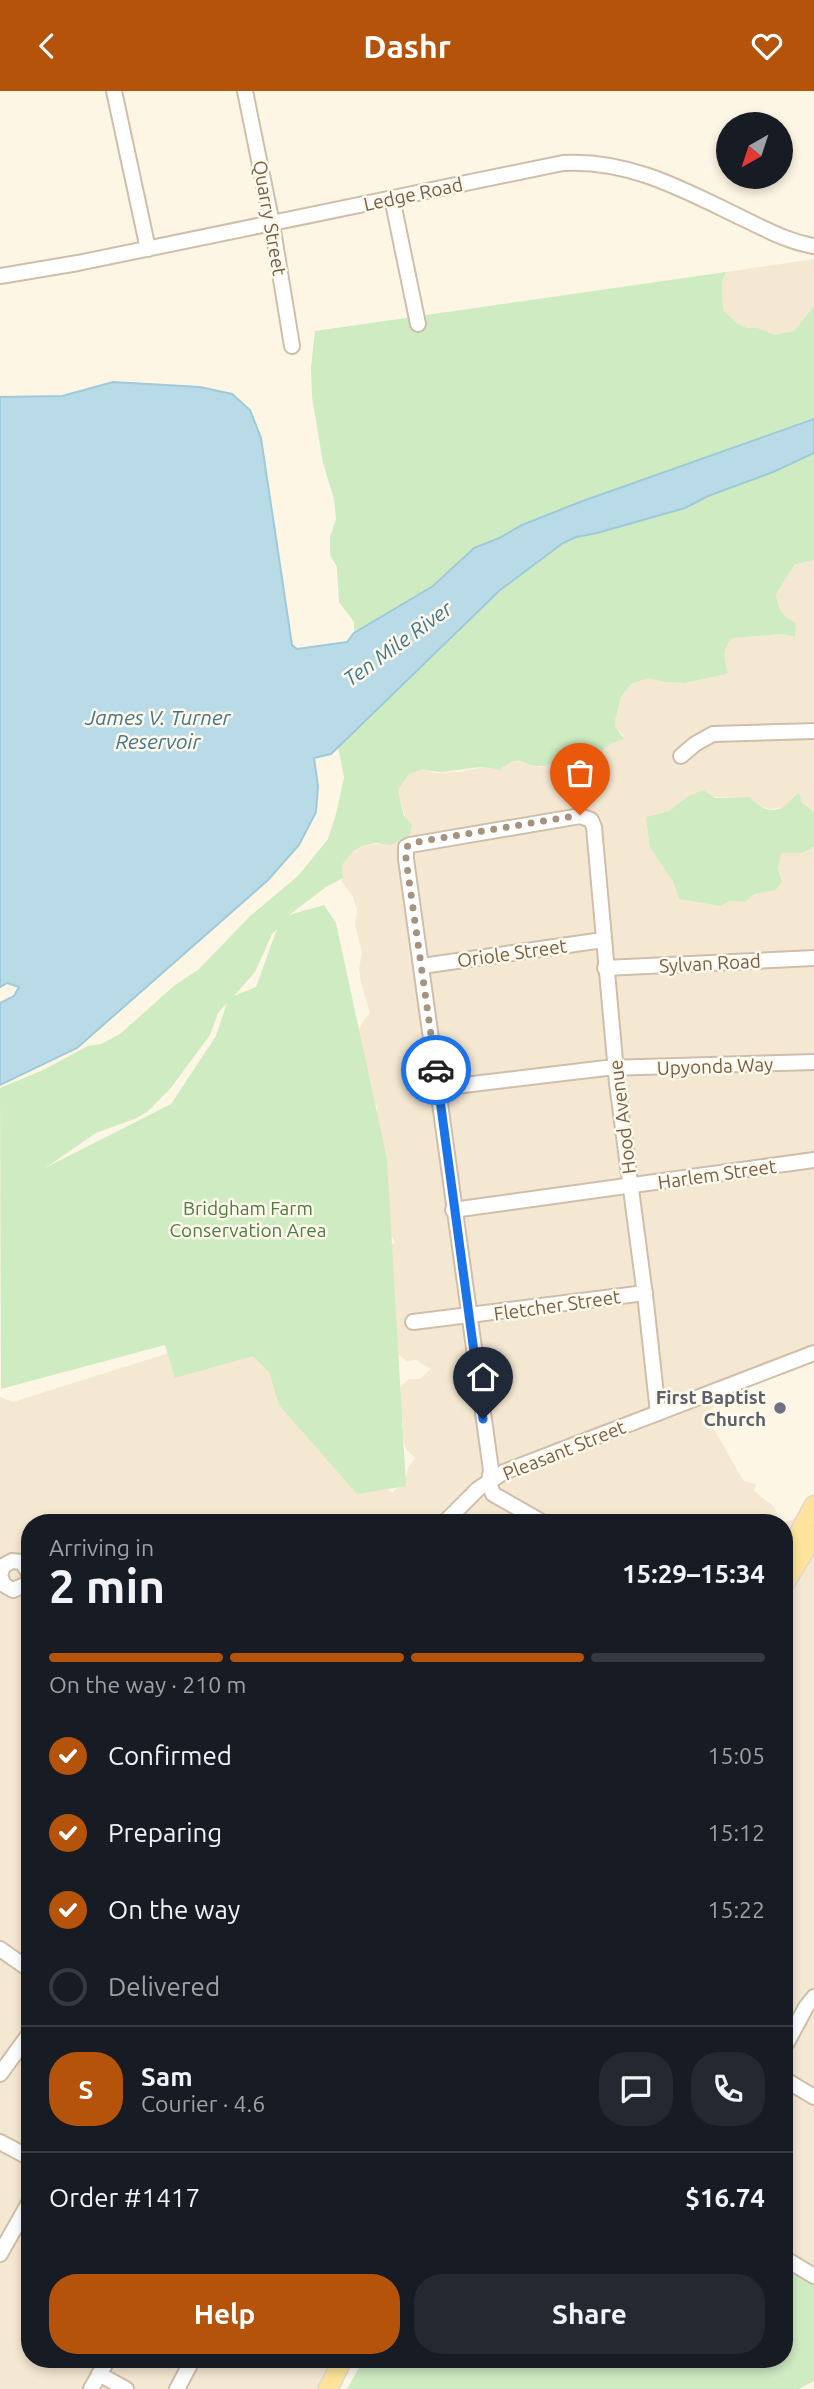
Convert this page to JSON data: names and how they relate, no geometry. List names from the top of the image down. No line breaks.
{"streets":{"street":["Ledge Road","Quarry Street","Oriole Street","Sylvan Road","Upyonda Way","Hood Avenue","Harlem Street","Fletcher Street","Pleasant Street"]},"crossings":[["Ledge Road","Quarry Street"],["Oriole Street","Hood Avenue"],["Sylvan Road","Hood Avenue"],["Upyonda Way","Hood Avenue"],["Hood Avenue","Harlem Street"],["Hood Avenue","Fletcher Street"],["Hood Avenue","Pleasant Street"]],"water":["Ten Mile River","James V. Turner Reservoir"],"parks":["Bridgham Farm Conservation Area"],"places":["First Baptist Church"],"north":"bottom left","page":{"header":"Dashr","heading":["2 min","Arriving in","15:29–15:34"],"panel":["Sam","Courier · 4.6","Order #1417","$16.74"],"bar":"On the way · 210 m","list":[["Confirmed","15:05"],["Preparing","15:12"],["On the way","15:22"],"Delivered"],"round":"S","buttons":["Help","Share"]}}
